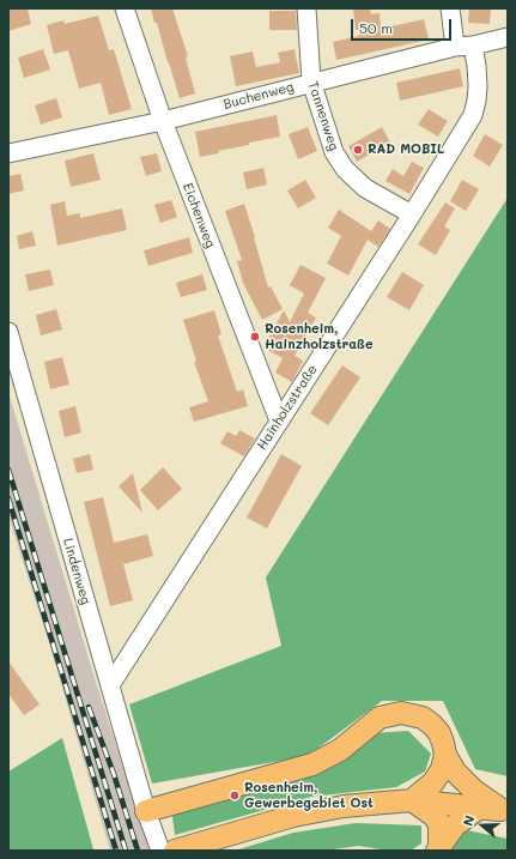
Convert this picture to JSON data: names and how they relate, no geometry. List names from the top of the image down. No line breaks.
{"streets":{"street":["Buchenweg","Tannenweg","Eichenweg","Hainholzstraße","Lindenweg"]},"crossings":[["Buchenweg","Tannenweg"],["Buchenweg","Eichenweg"],["Buchenweg","Hainholzstraße"],["Tannenweg","Hainholzstraße"],["Eichenweg","Hainholzstraße"],["Hainholzstraße","Lindenweg"]],"places":["RAD MOBIL","Rosenheim, Hainzholzstraße","Rosenheim, Gewerbegebiet Ost"],"scale_bar":"50 m","north":"left"}
